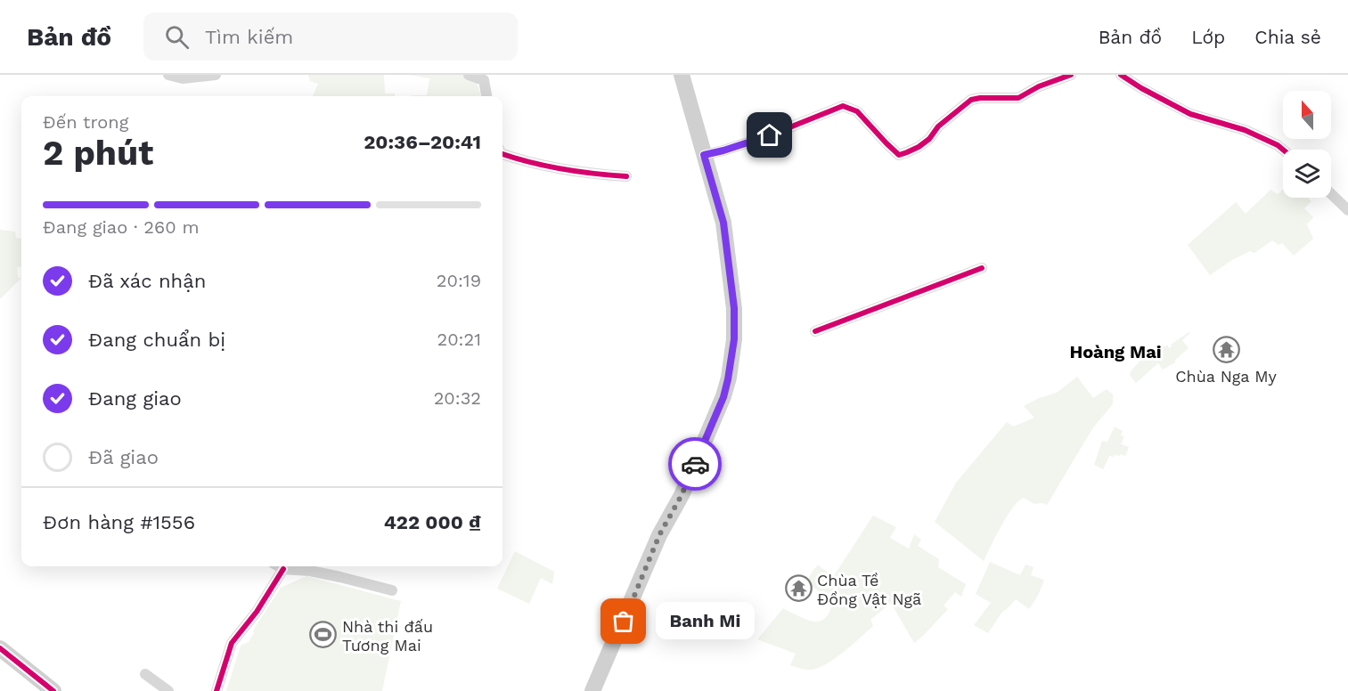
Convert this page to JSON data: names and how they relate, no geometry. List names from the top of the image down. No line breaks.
{"districts":["Hoàng Mai"],"places":{"temple":["Chùa Nga My","Chùa Tề Đồng Vật Ngã"],"other":["Banh Mi"],"sports":["Nhà thi đấu Tương Mai"]},"north":"top","page":{"header":"Bản đồ","search":"Tìm kiếm","nav":["Bản đồ","Lớp","Chia sẻ"],"heading":["2 phút","Đến trong","20:36–20:41"],"panel":["Đơn hàng #1556","422 000 ₫"],"bar":"Đang giao · 260 m","list":[["Đã xác nhận","20:19"],["Đang chuẩn bị","20:21"],["Đang giao","20:32"],"Đã giao"],"bubble":"Banh Mi"}}
